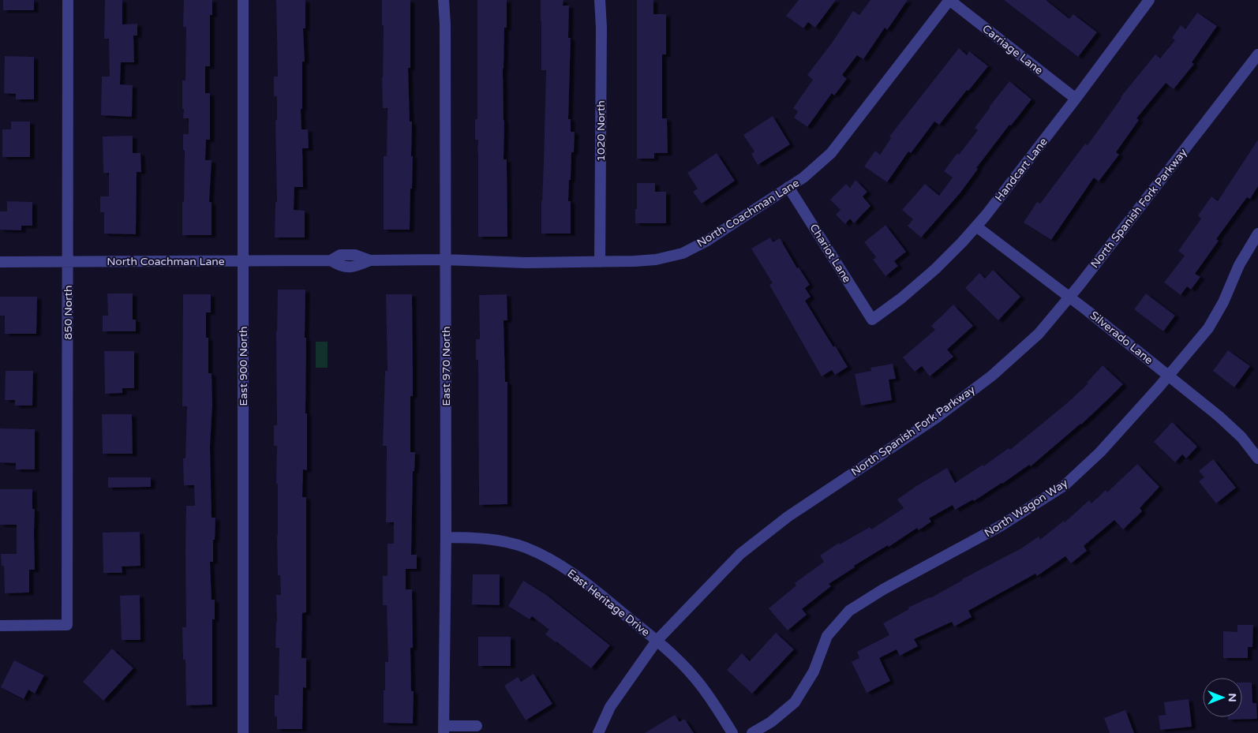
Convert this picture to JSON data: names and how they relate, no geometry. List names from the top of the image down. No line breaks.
{"streets":{"street":["Carriage Lane","1020 North","Handcart Lane","North Spanish Fork Parkway","North Coachman Lane","Chariot Lane","850 North","Silverado Lane","East 900 North","East 970 North","North Wagon Way","East Heritage Drive"]},"crossings":[["Carriage Lane","Handcart Lane"],["Carriage Lane","North Coachman Lane"],["1020 North","North Coachman Lane"],["Handcart Lane","Chariot Lane"],["Handcart Lane","Silverado Lane"],["North Spanish Fork Parkway","Silverado Lane"],["North Spanish Fork Parkway","East Heritage Drive"],["North Coachman Lane","Chariot Lane"],["North Coachman Lane","850 North"],["North Coachman Lane","East 900 North"],["North Coachman Lane","East 970 North"],["Silverado Lane","North Wagon Way"],["East 970 North","East Heritage Drive"]],"north":"right"}
